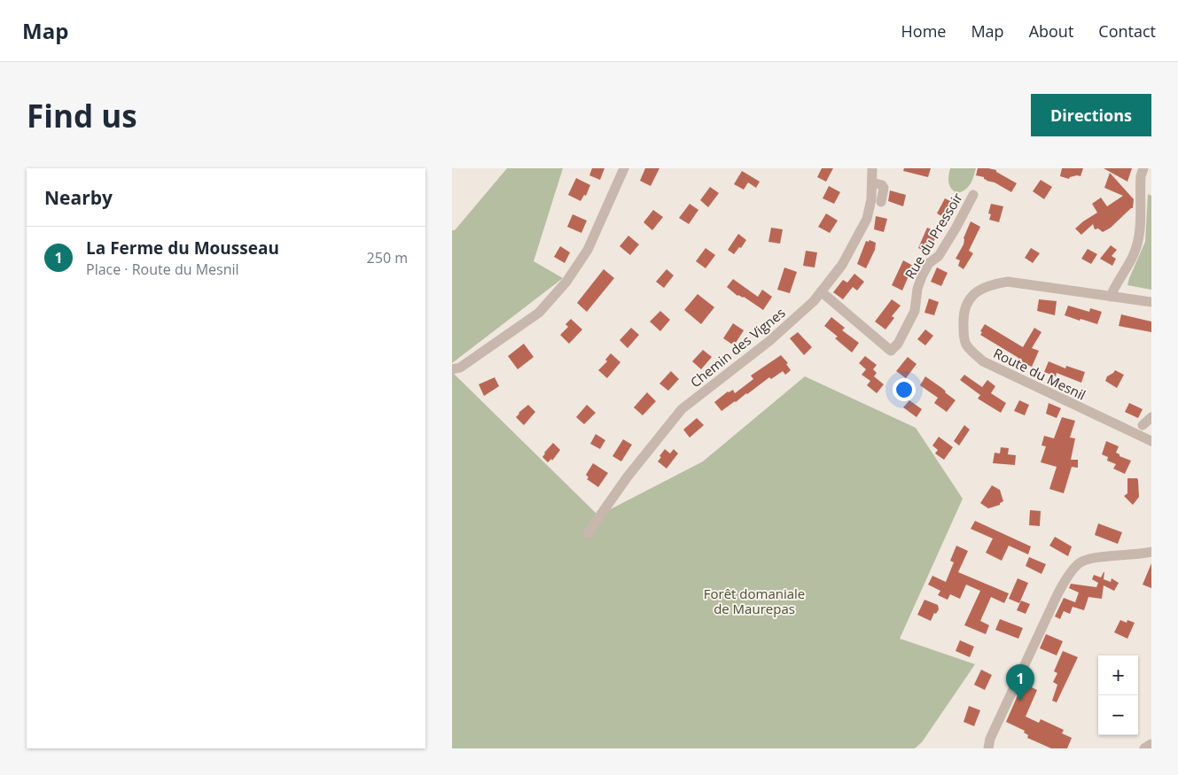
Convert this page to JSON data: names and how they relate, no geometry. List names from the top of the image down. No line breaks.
{"streets":{"street":["Rue du Pressoir","Chemin des Vignes","Route du Mesnil"]},"crossings":[["Rue du Pressoir","Chemin des Vignes"]],"parks":["Forêt domaniale de Maurepas"],"page":{"header":"Map","nav":["Home","Map","About","Contact"],"buttons":"Directions","title":"Find us","heading":"Nearby","list":[{"mark":"1","name":"La Ferme du Mousseau","note":"Place · Route du Mesnil","value":"250 m"}],"map_buttons":["+","−"],"pins":"1"}}
